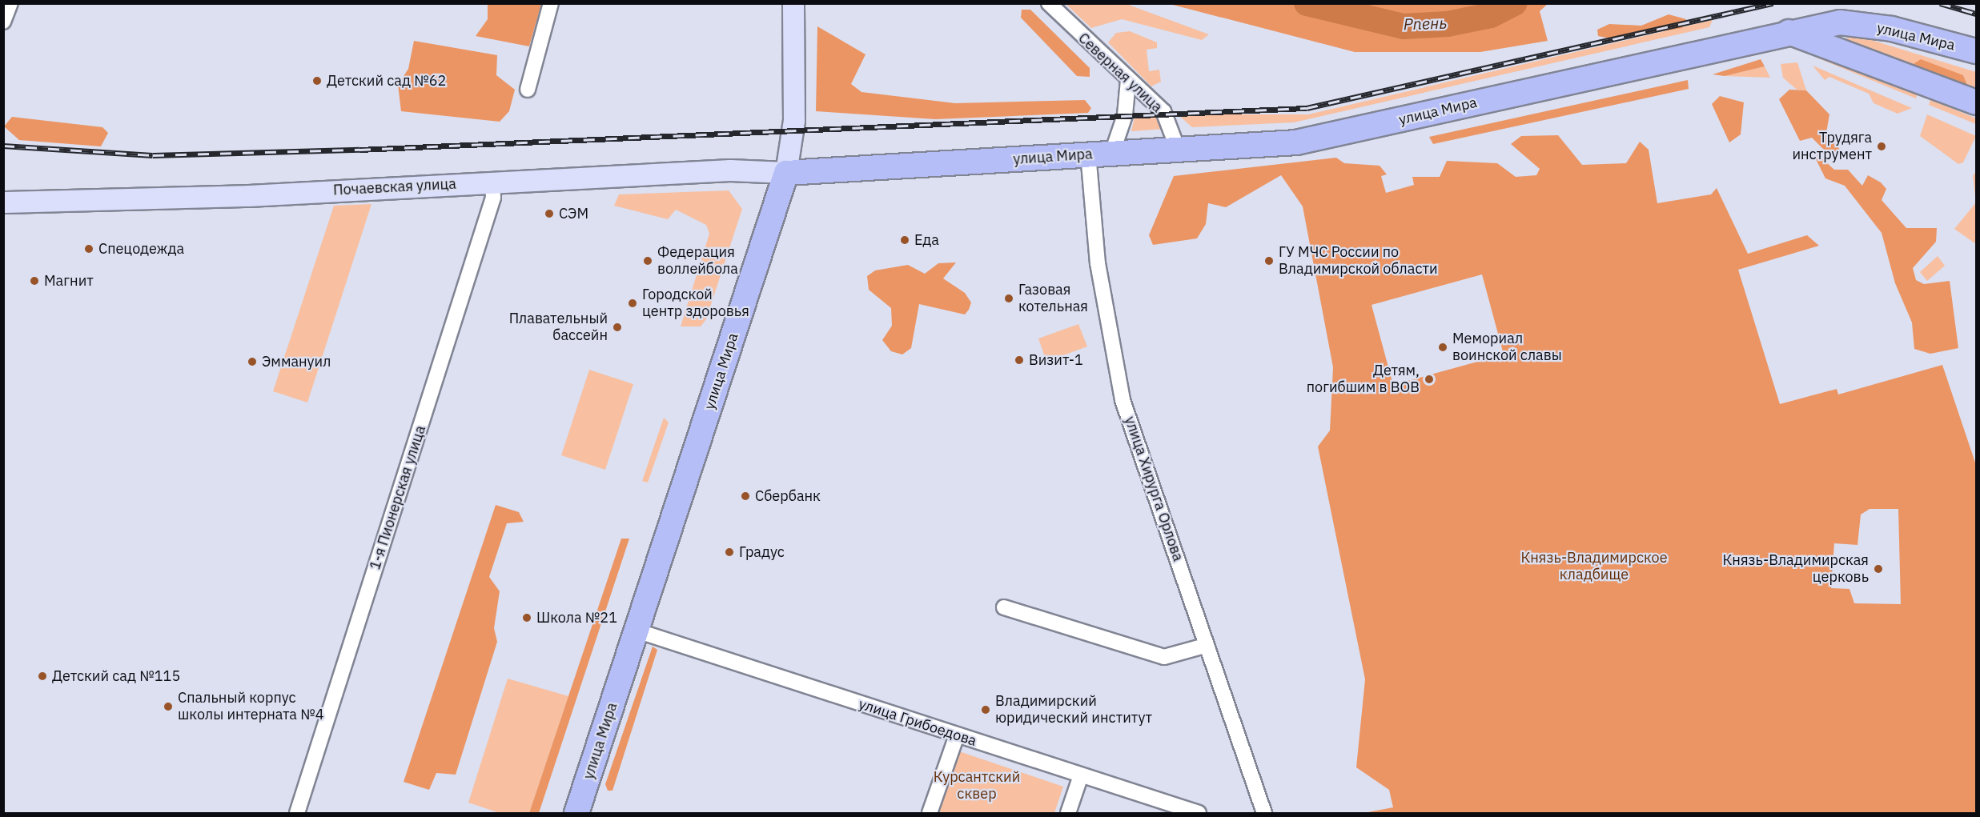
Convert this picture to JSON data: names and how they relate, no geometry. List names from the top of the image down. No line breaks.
{"streets":{"main road":["улица Мира","Почаевская улица"],"street":["Северная улица","улица Хирурга Орлова","1-я Пионерская улица","улица Грибоедова"]},"crossings":[["улица Мира","Северная улица"],["улица Мира","Почаевская улица"],["улица Мира","улица Хирурга Орлова"],["улица Мира","улица Грибоедова"],["Почаевская улица","1-я Пионерская улица"]],"water":["Рпень"],"parks":["Князь-Владимирское кладбище","Курсантский сквер"],"places":["Детский сад №62","Трудяга инструмент","СЭМ","Еда","Спецодежда","Федерация воллейбола","ГУ МЧС России по Владимирской области","Магнит","Газовая котельная","Городской центр здоровья","Плавательный бассейн","Мемориал воинской славы","Визит-1","Эммануил","Детям, погибшим в ВОВ","Сбербанк","Градус","Князь-Владимирская церковь","Школа №21","Детский сад №115","Cпальный корпус школы интерната №4","Владимирский юридический институт"]}
